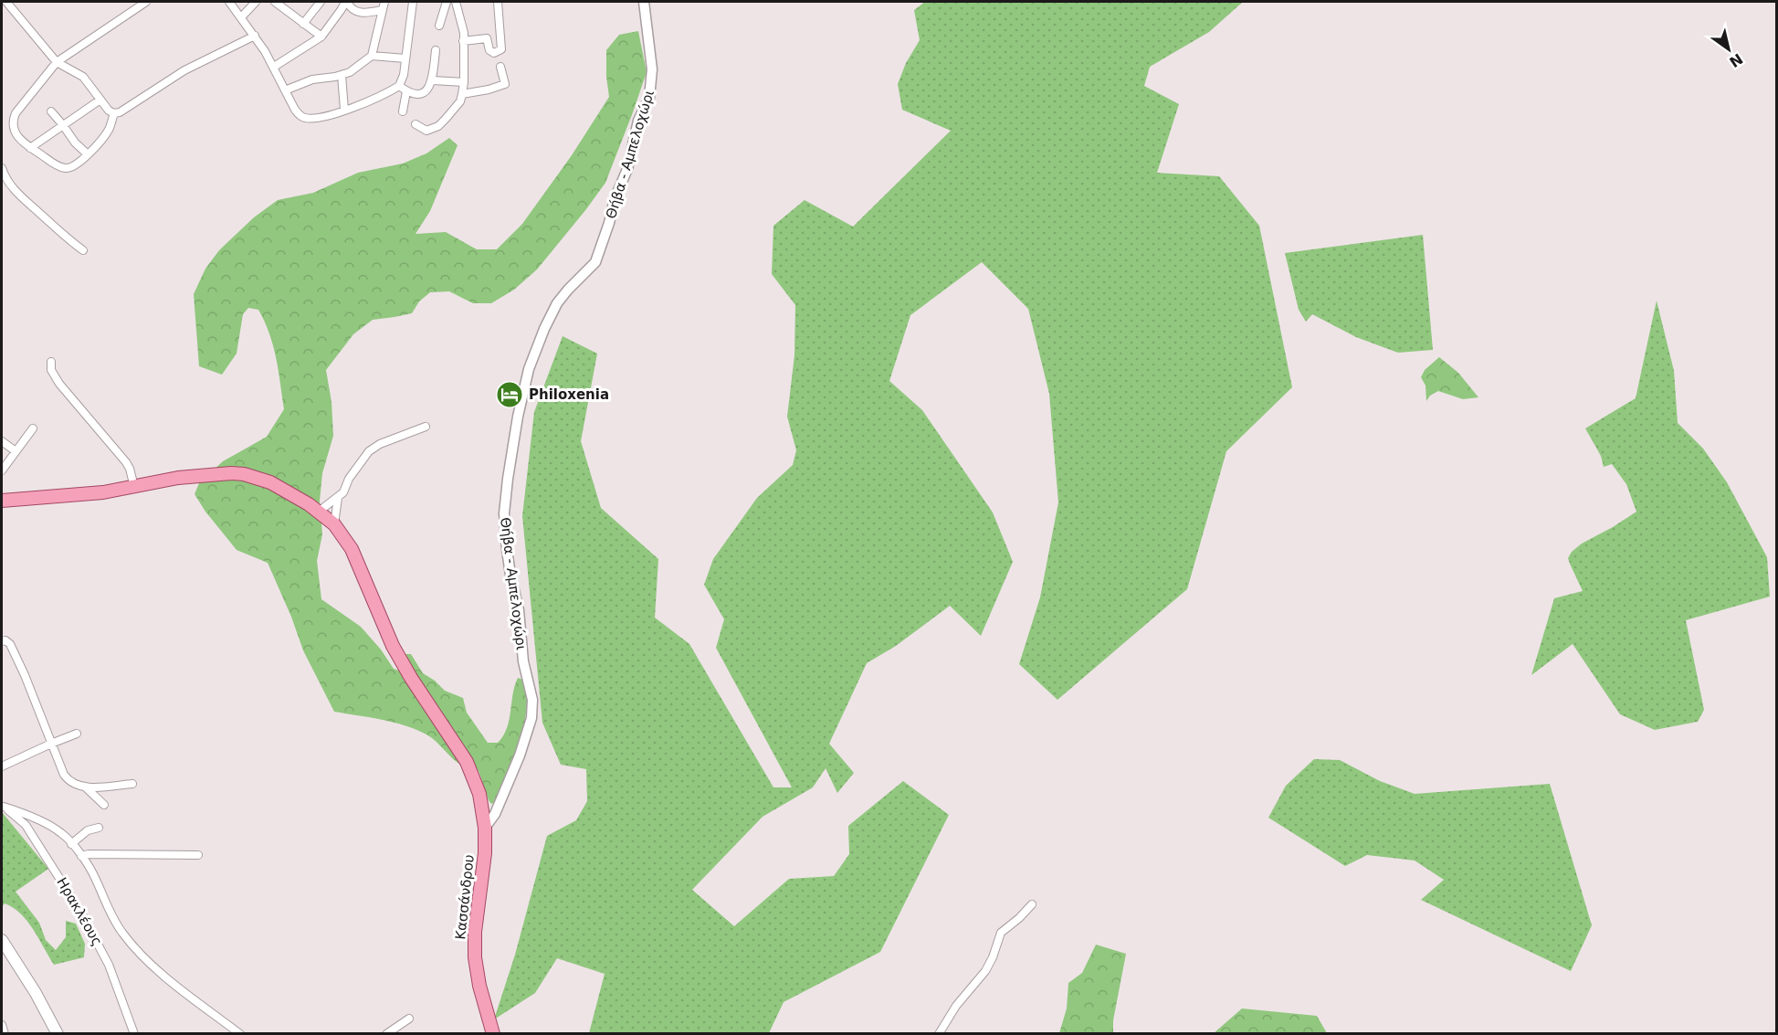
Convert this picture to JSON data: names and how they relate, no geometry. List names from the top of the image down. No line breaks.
{"streets":{"main road":["Κασσάνδρου"],"street":["Θήβα - Αμπελοχώρι","Ηρακλέους"]},"crossings":[["Θήβα - Αμπελοχώρι","Κασσάνδρου"]],"places":{"hotel":["Philoxenia"]},"north":"bottom right"}
